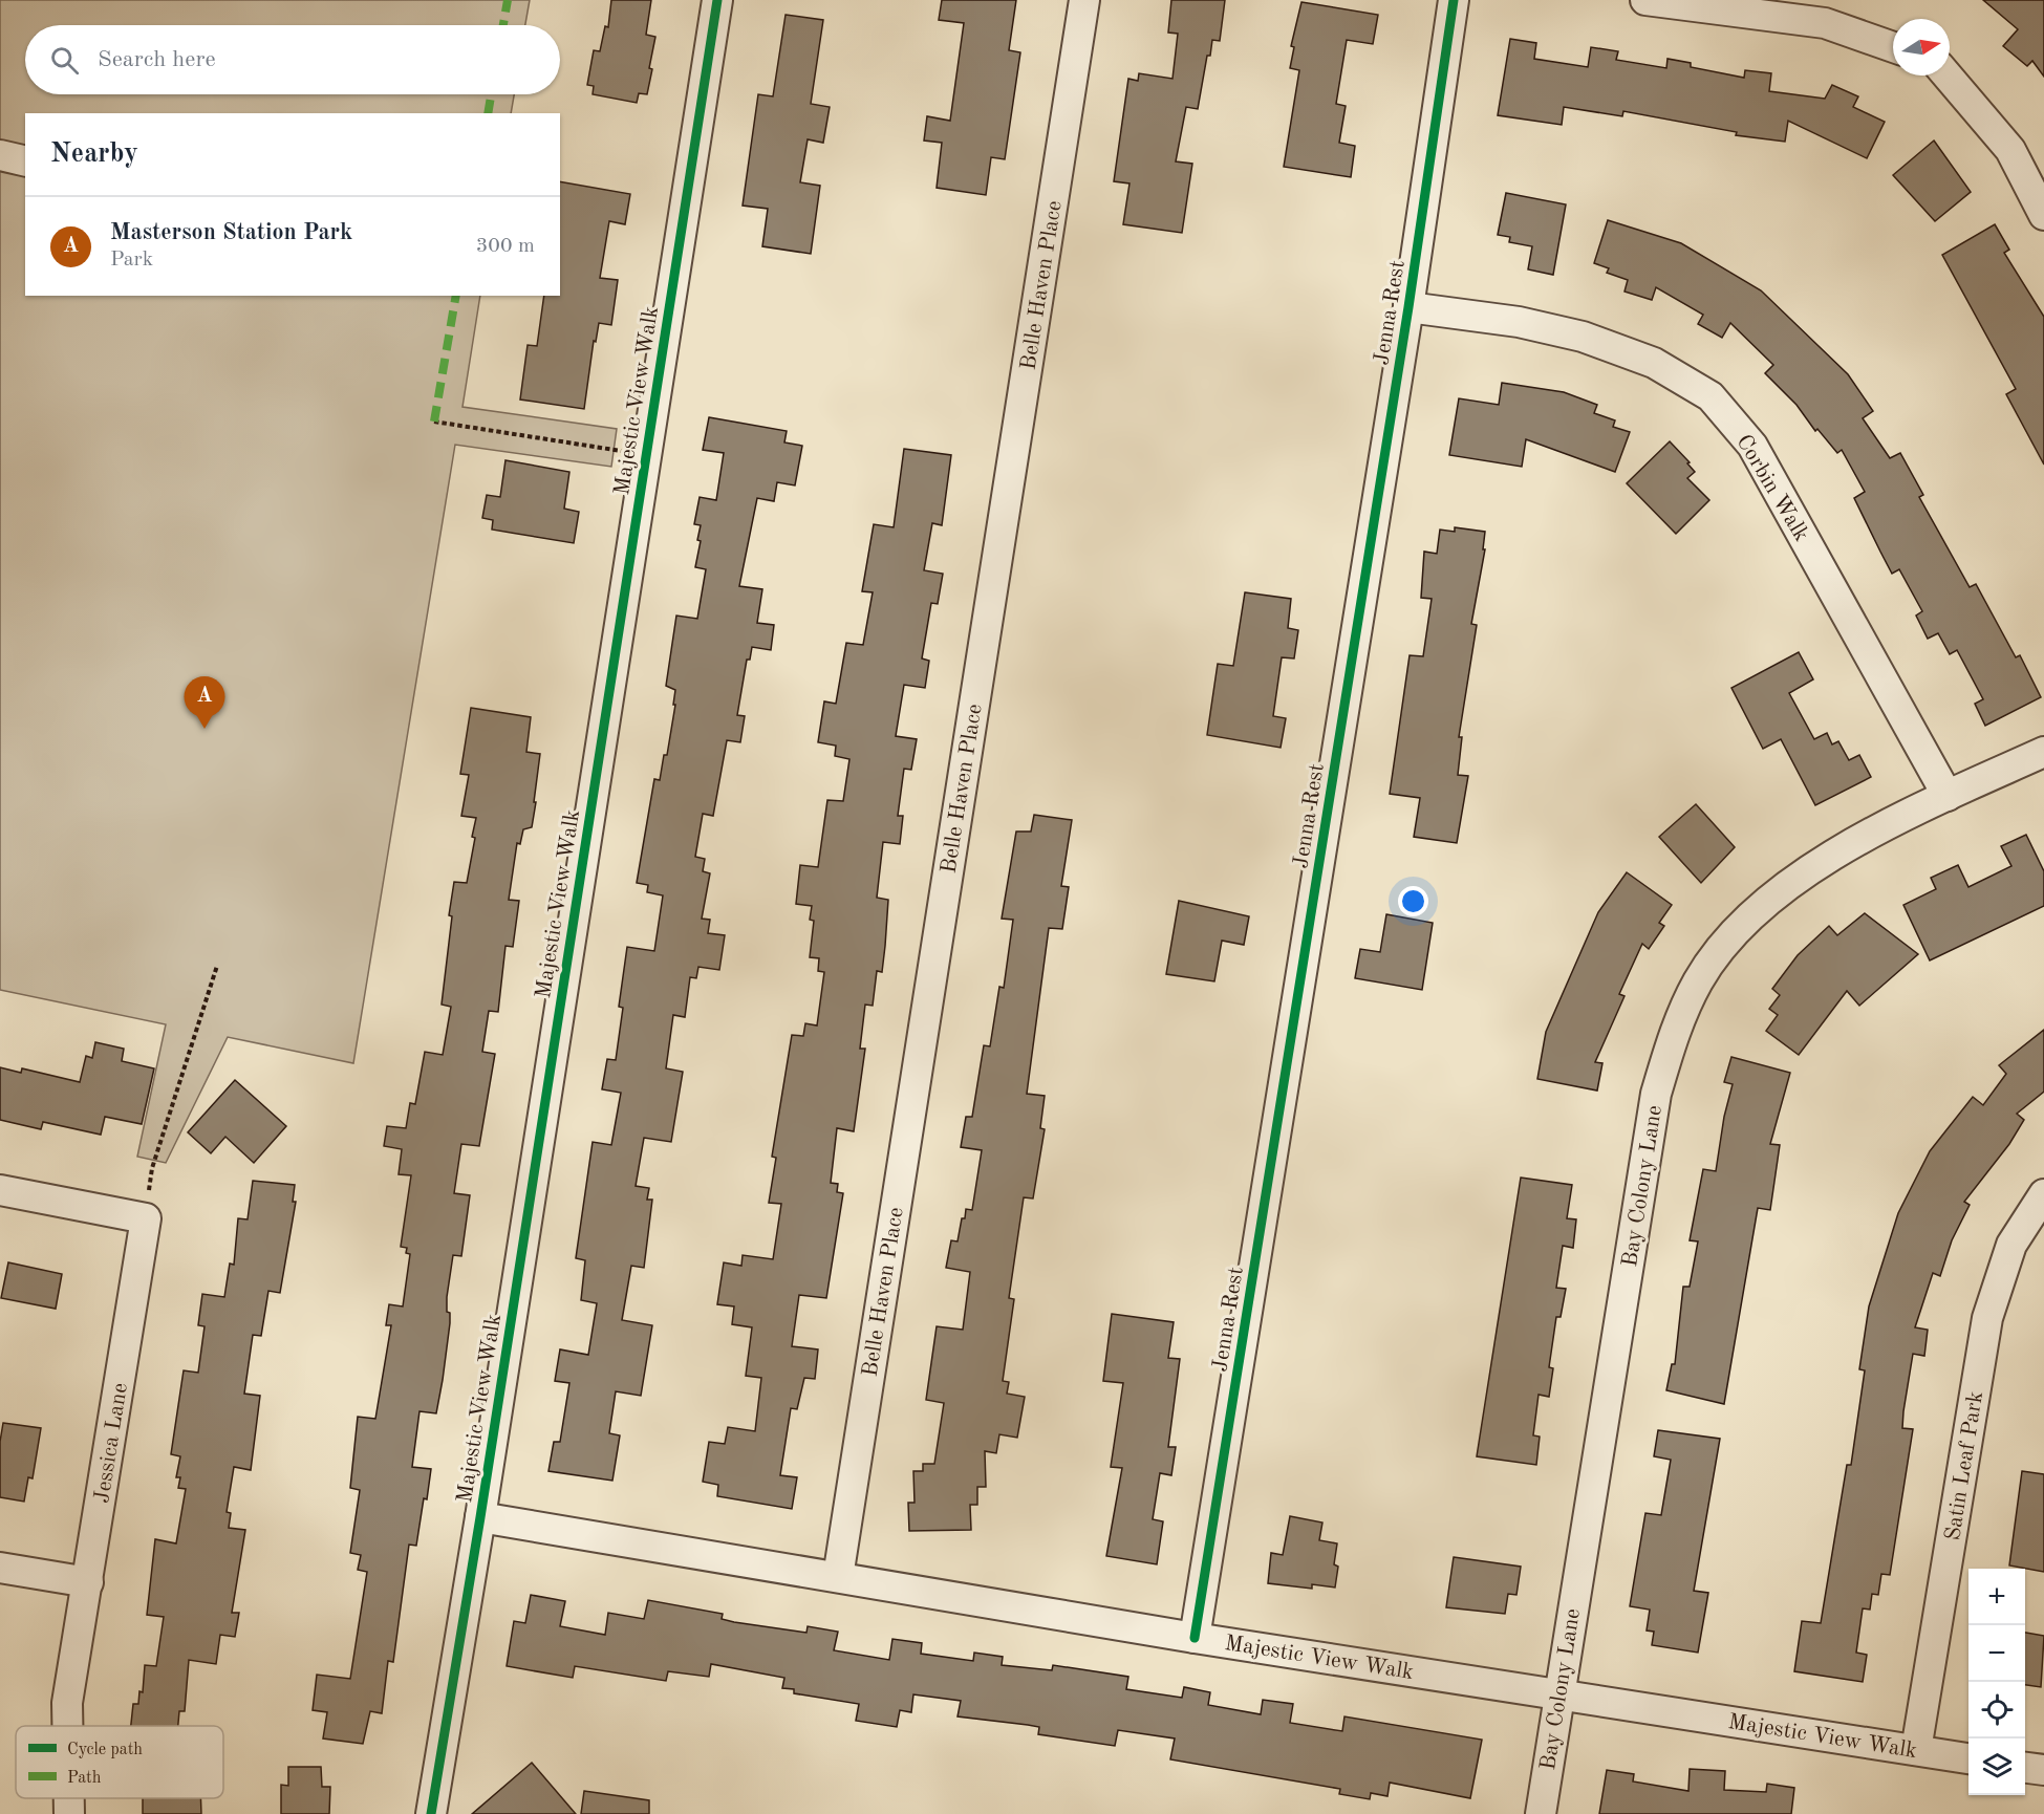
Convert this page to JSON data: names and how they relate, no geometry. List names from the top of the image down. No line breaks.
{"streets":{"street":["Belle Haven Place","Jenna Rest","Majestic View Walk","Corbin Walk","Bay Colony Lane","Jessica Lane","Satin Leaf Park"]},"crossings":[["Belle Haven Place","Majestic View Walk"],["Jenna Rest","Majestic View Walk"],["Jenna Rest","Corbin Walk"],["Majestic View Walk","Bay Colony Lane"],["Majestic View Walk","Satin Leaf Park"],["Corbin Walk","Bay Colony Lane"]],"legend":["Cycle path","Path"],"north":"right","page":{"search":"Search here","heading":"Nearby","list":[{"mark":"A","name":"Masterson Station Park","note":"Park","value":"300 m"}],"pins":"A","map_buttons":["+","−"]}}
